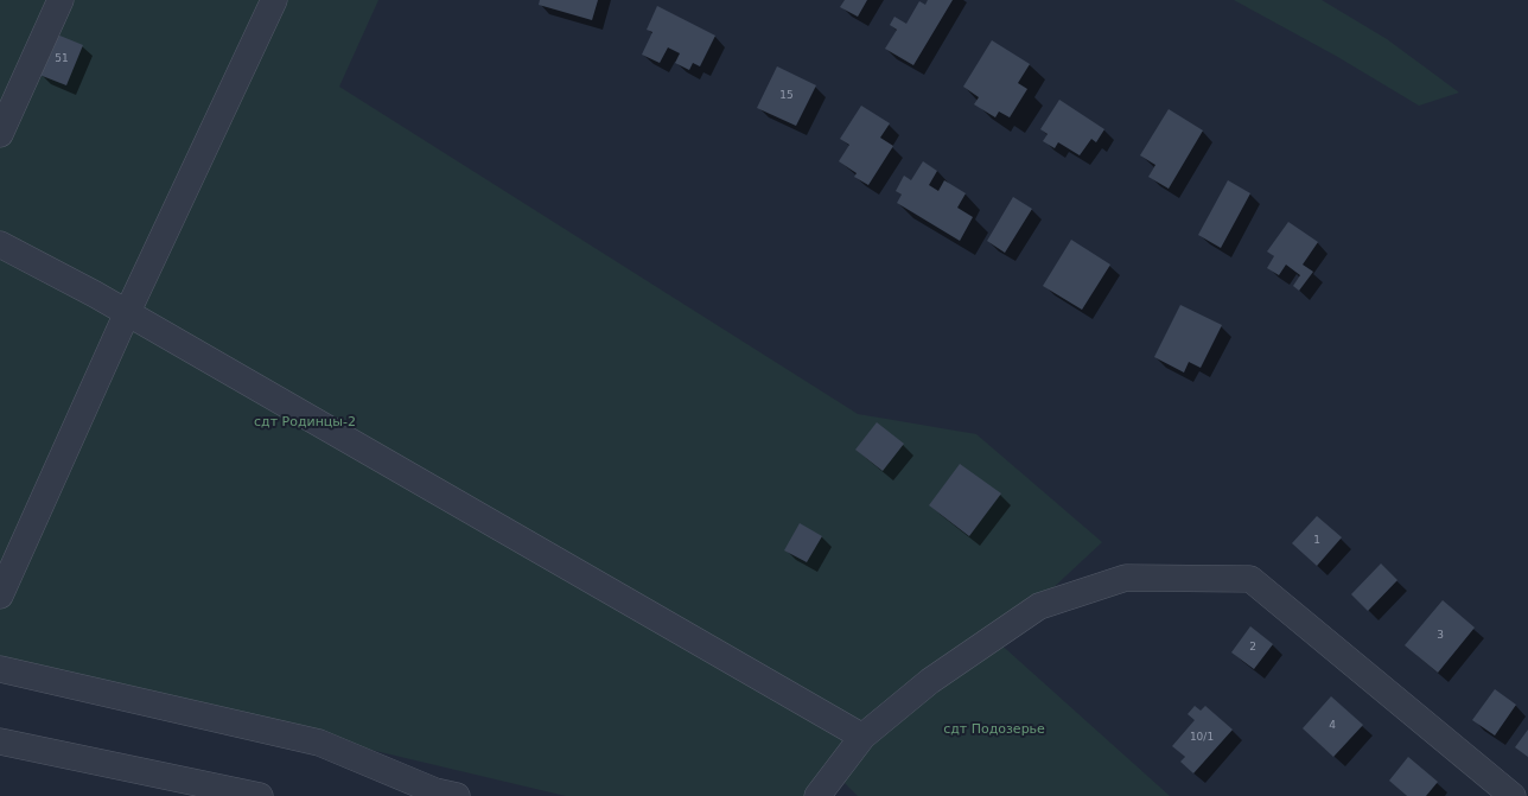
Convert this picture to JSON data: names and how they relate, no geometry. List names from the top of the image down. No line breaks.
{"parks":["сдт Родинцы-2","сдт Подозерье"],"house_numbers":["51","15","1","3","2","4","10/1"]}
